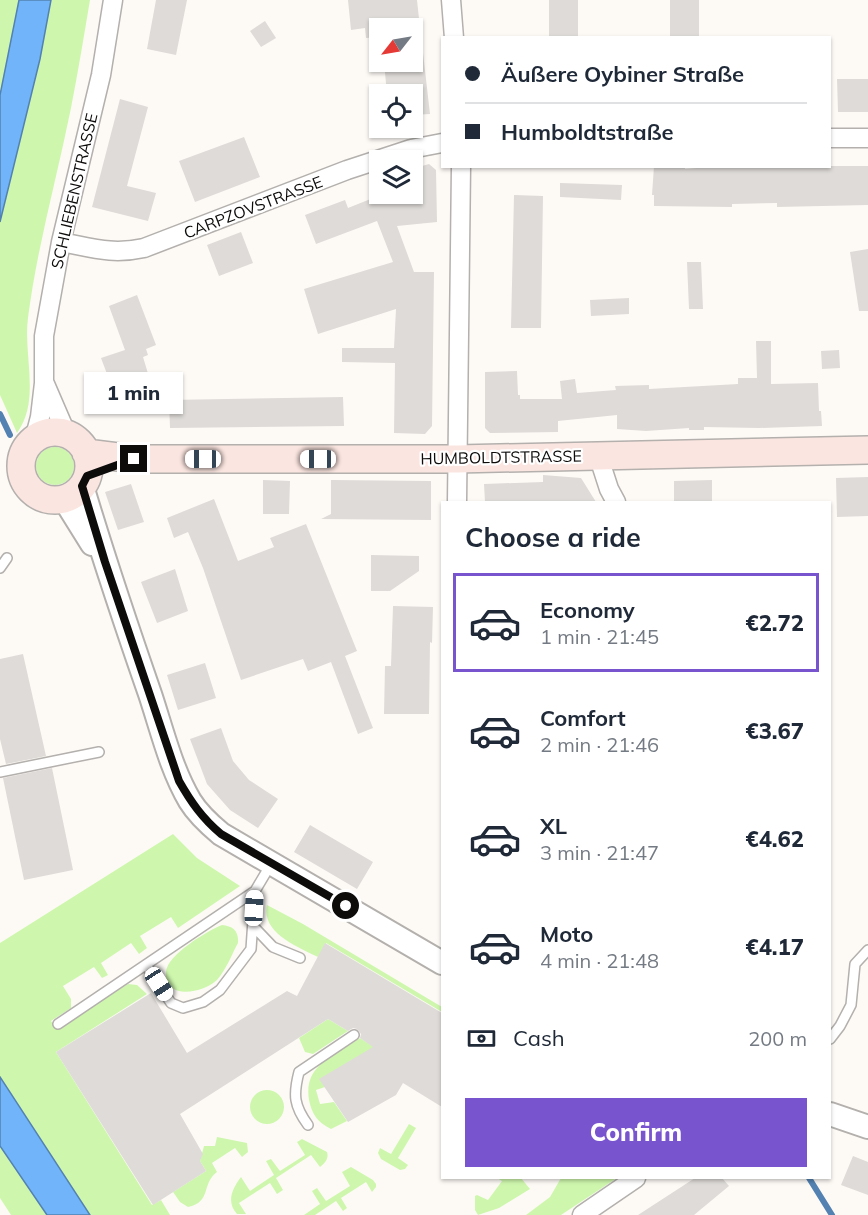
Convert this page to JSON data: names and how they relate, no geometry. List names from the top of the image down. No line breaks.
{"streets":{"main road":["HUMBOLDTSTRASSE"],"street":["SCHLIEBENSTRASSE","CARPZOVSTRASSE"]},"crossings":[["SCHLIEBENSTRASSE","CARPZOVSTRASSE"],["SCHLIEBENSTRASSE","HUMBOLDTSTRASSE"]],"north":"bottom left","page":{"banner":["Äußere Oybiner Straße","Humboldtstraße"],"bubble":"1 min","heading":"Choose a ride","list":[{"name":"Economy","note":"1 min · 21:45","value":"€2.72"},{"name":"Comfort","note":"2 min · 21:46","value":"€3.67"},{"name":"XL","note":"3 min · 21:47","value":"€4.62"},{"name":"Moto","note":"4 min · 21:48","value":"€4.17"}],"pay":["Cash","200 m"],"buttons":"Confirm"}}
